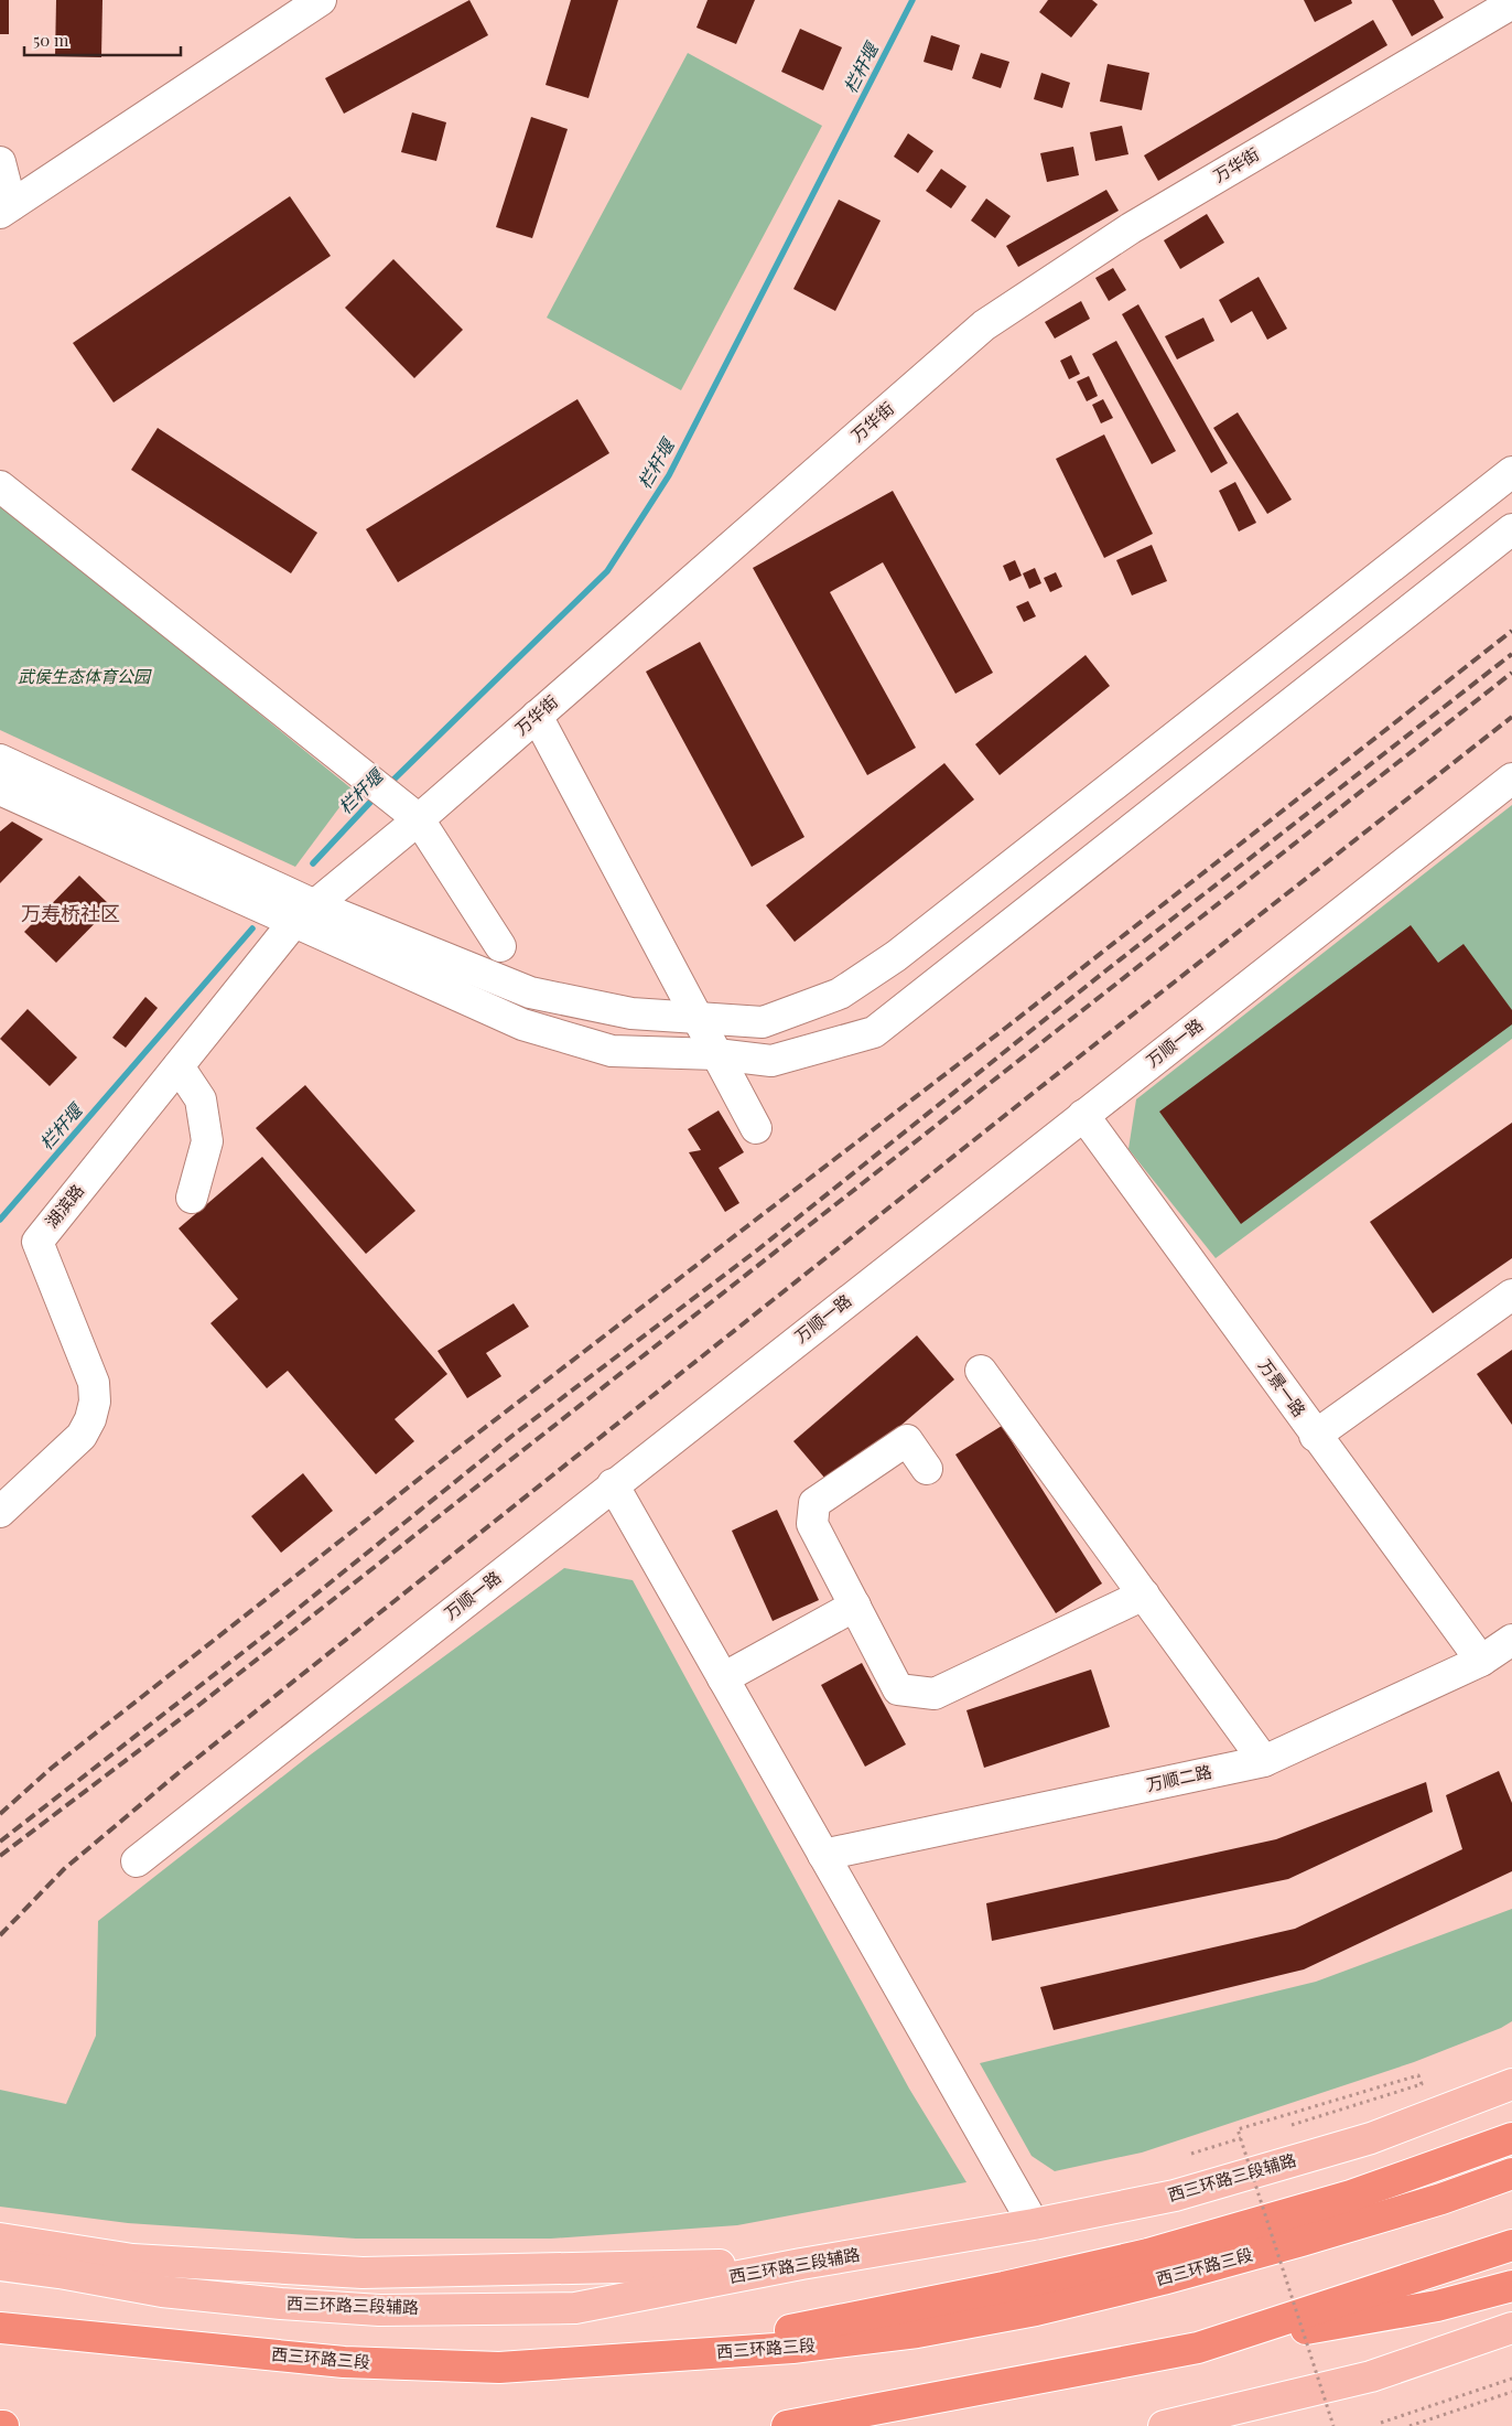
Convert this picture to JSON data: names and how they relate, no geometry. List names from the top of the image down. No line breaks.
{"streets":{"highway":["西三环路三段"],"main road":["西三环路三段辅路"],"street":["万华街","万顺一路","湖滨路","万景一路","万顺二路"]},"crossings":[["万华街","湖滨路"],["万顺一路","万景一路"],["万景一路","万顺二路"]],"districts":["万寿桥社区"],"water":["栏杆堰"],"parks":["武侯生态体育公园"],"scale_bar":"50 m"}
